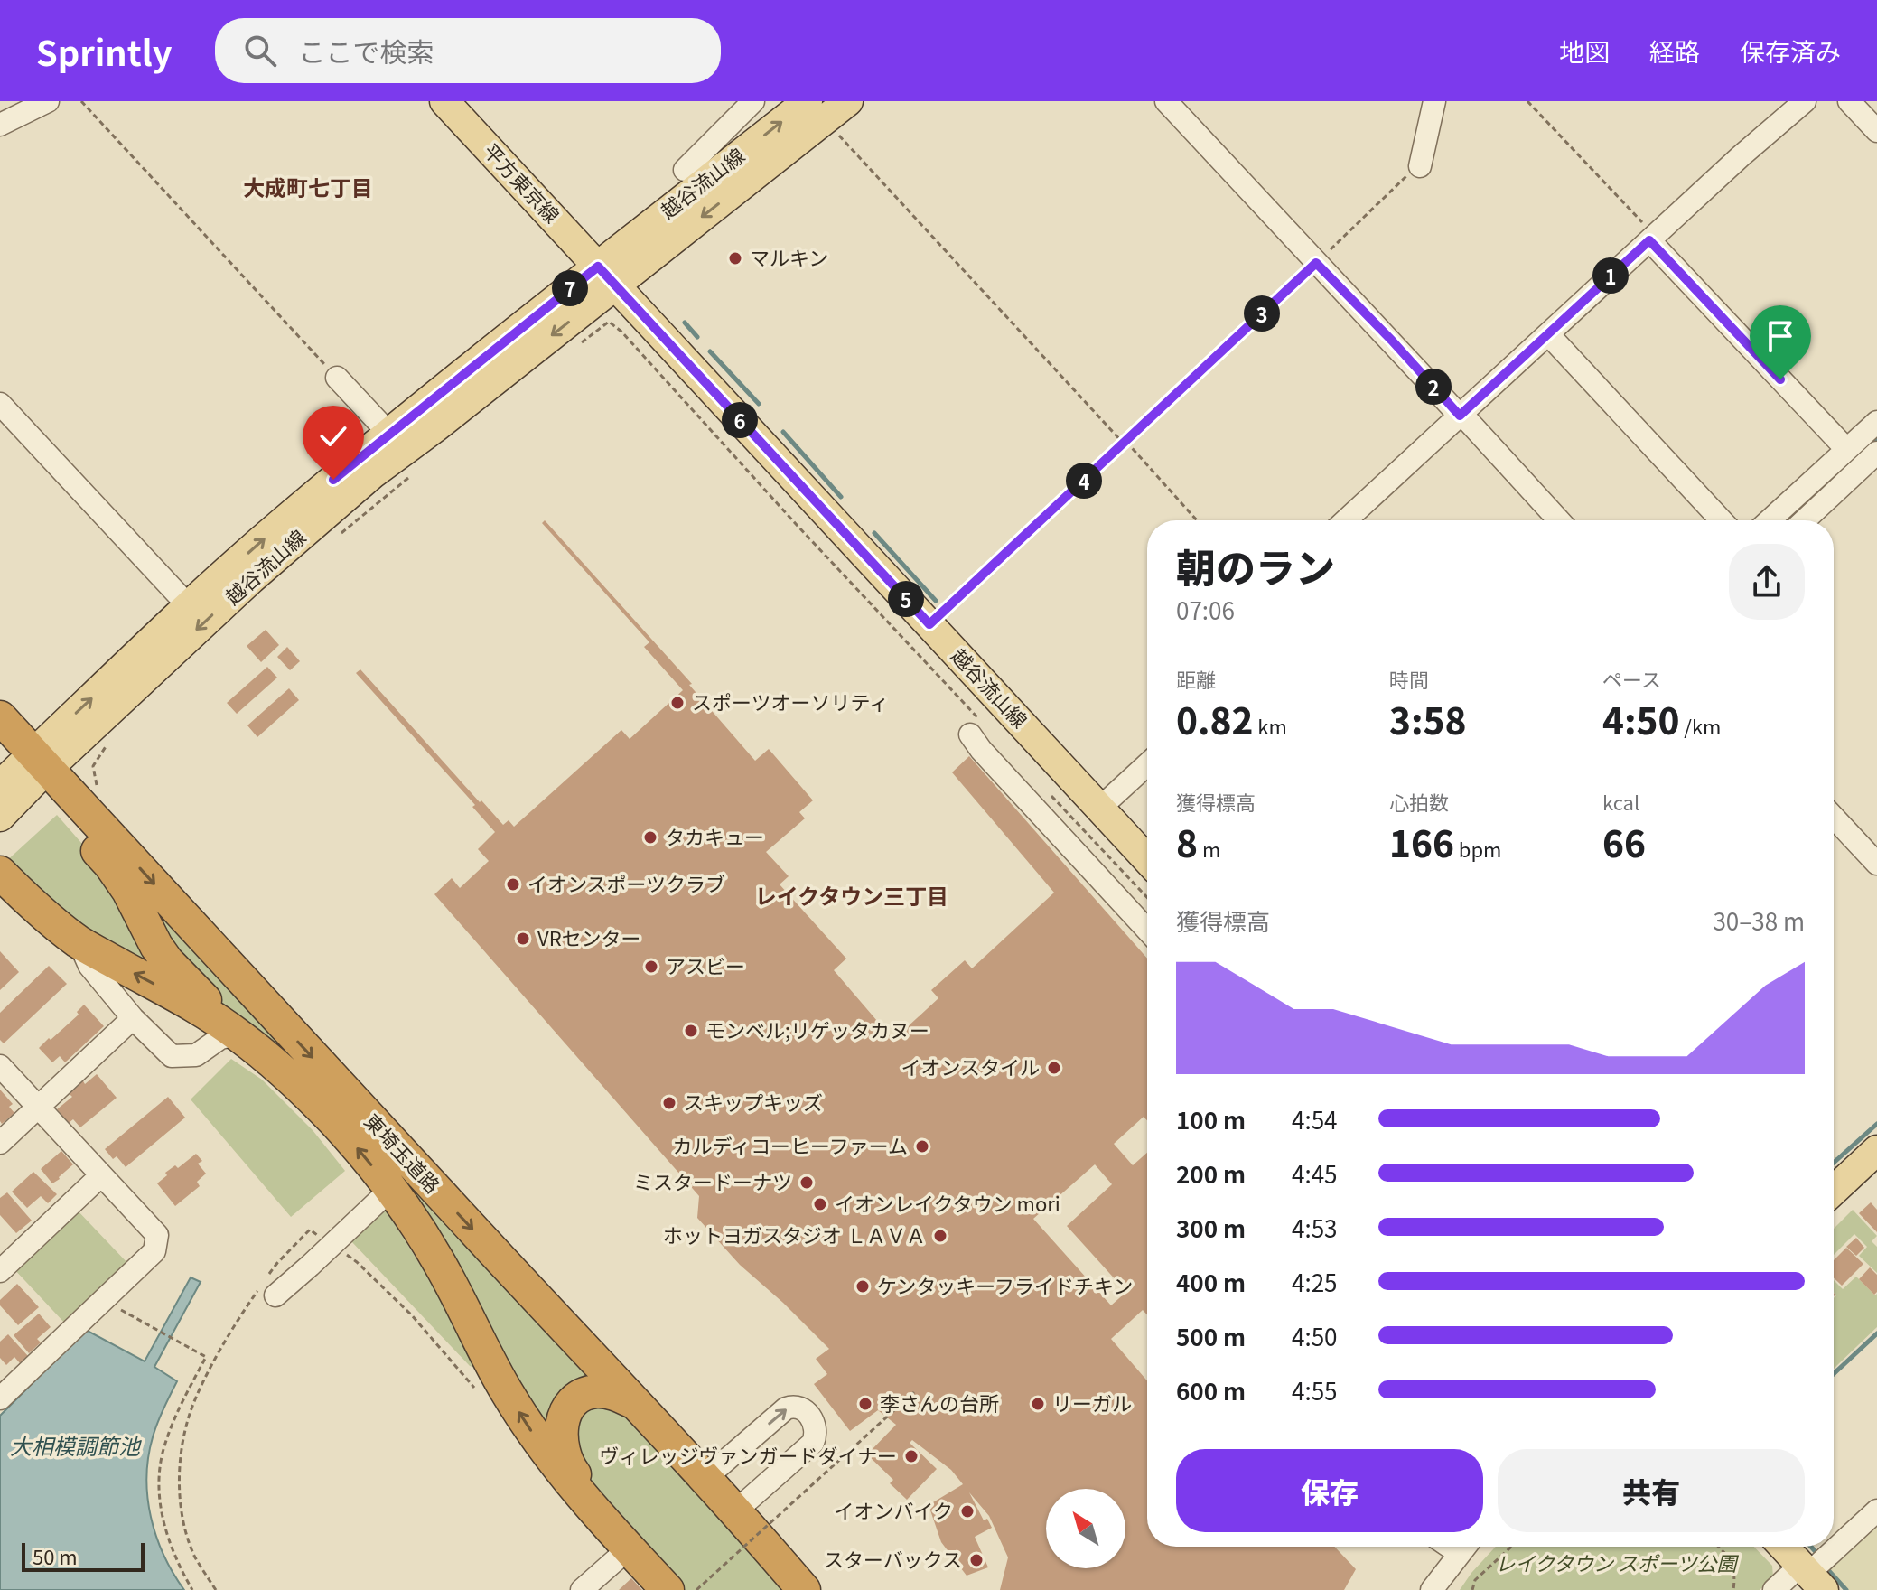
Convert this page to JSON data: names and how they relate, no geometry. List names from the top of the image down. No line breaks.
{"streets":{"highway":["東埼玉道路"],"main road":["平方東京線","越谷流山線"]},"crossings":[["平方東京線","越谷流山線"],["越谷流山線","東埼玉道路"]],"districts":["大成町七丁目","レイクタウン三丁目"],"water":["大相模調節池"],"parks":["レイクタウン スポーツ公園"],"places":["マルキン","スポーツオーソリティ","タカキュー","イオンスポーツクラブ","VRセンター","アスビー","モンベル;リゲッタカヌー","イオンスタイル","スキップキッズ","カルディコーヒーファーム","ミスタードーナツ","イオンレイクタウン mori","ホットヨガスタジオ ＬＡＶＡ","ケンタッキーフライドチキン","李さんの台所","リーガル","ヴィレッジヴァンガードダイナー","イオンバイク","スターバックス"],"scale_bar":"50 m","north":"top left","page":{"header":"Sprintly","search":"ここで検索","nav":["地図","経路","保存済み"],"pins":["1","7","3","2","6","4","5"],"heading":["朝のラン","07:06"],"stats":[["距離","0.82 km"],["時間","3:58"],["ペース","4:50 /km"],["獲得標高","8 m"],["心拍数","166 bpm"],["kcal","66"]],"chart":["獲得標高","30–38 m"],"list":[{"name":"100 m","note":"4:54"},{"name":"200 m","note":"4:45"},{"name":"300 m","note":"4:53"},{"name":"400 m","note":"4:25"},{"name":"500 m","note":"4:50"},{"name":"600 m","note":"4:55"}],"buttons":["保存","共有"],"scale":"50 m"}}
